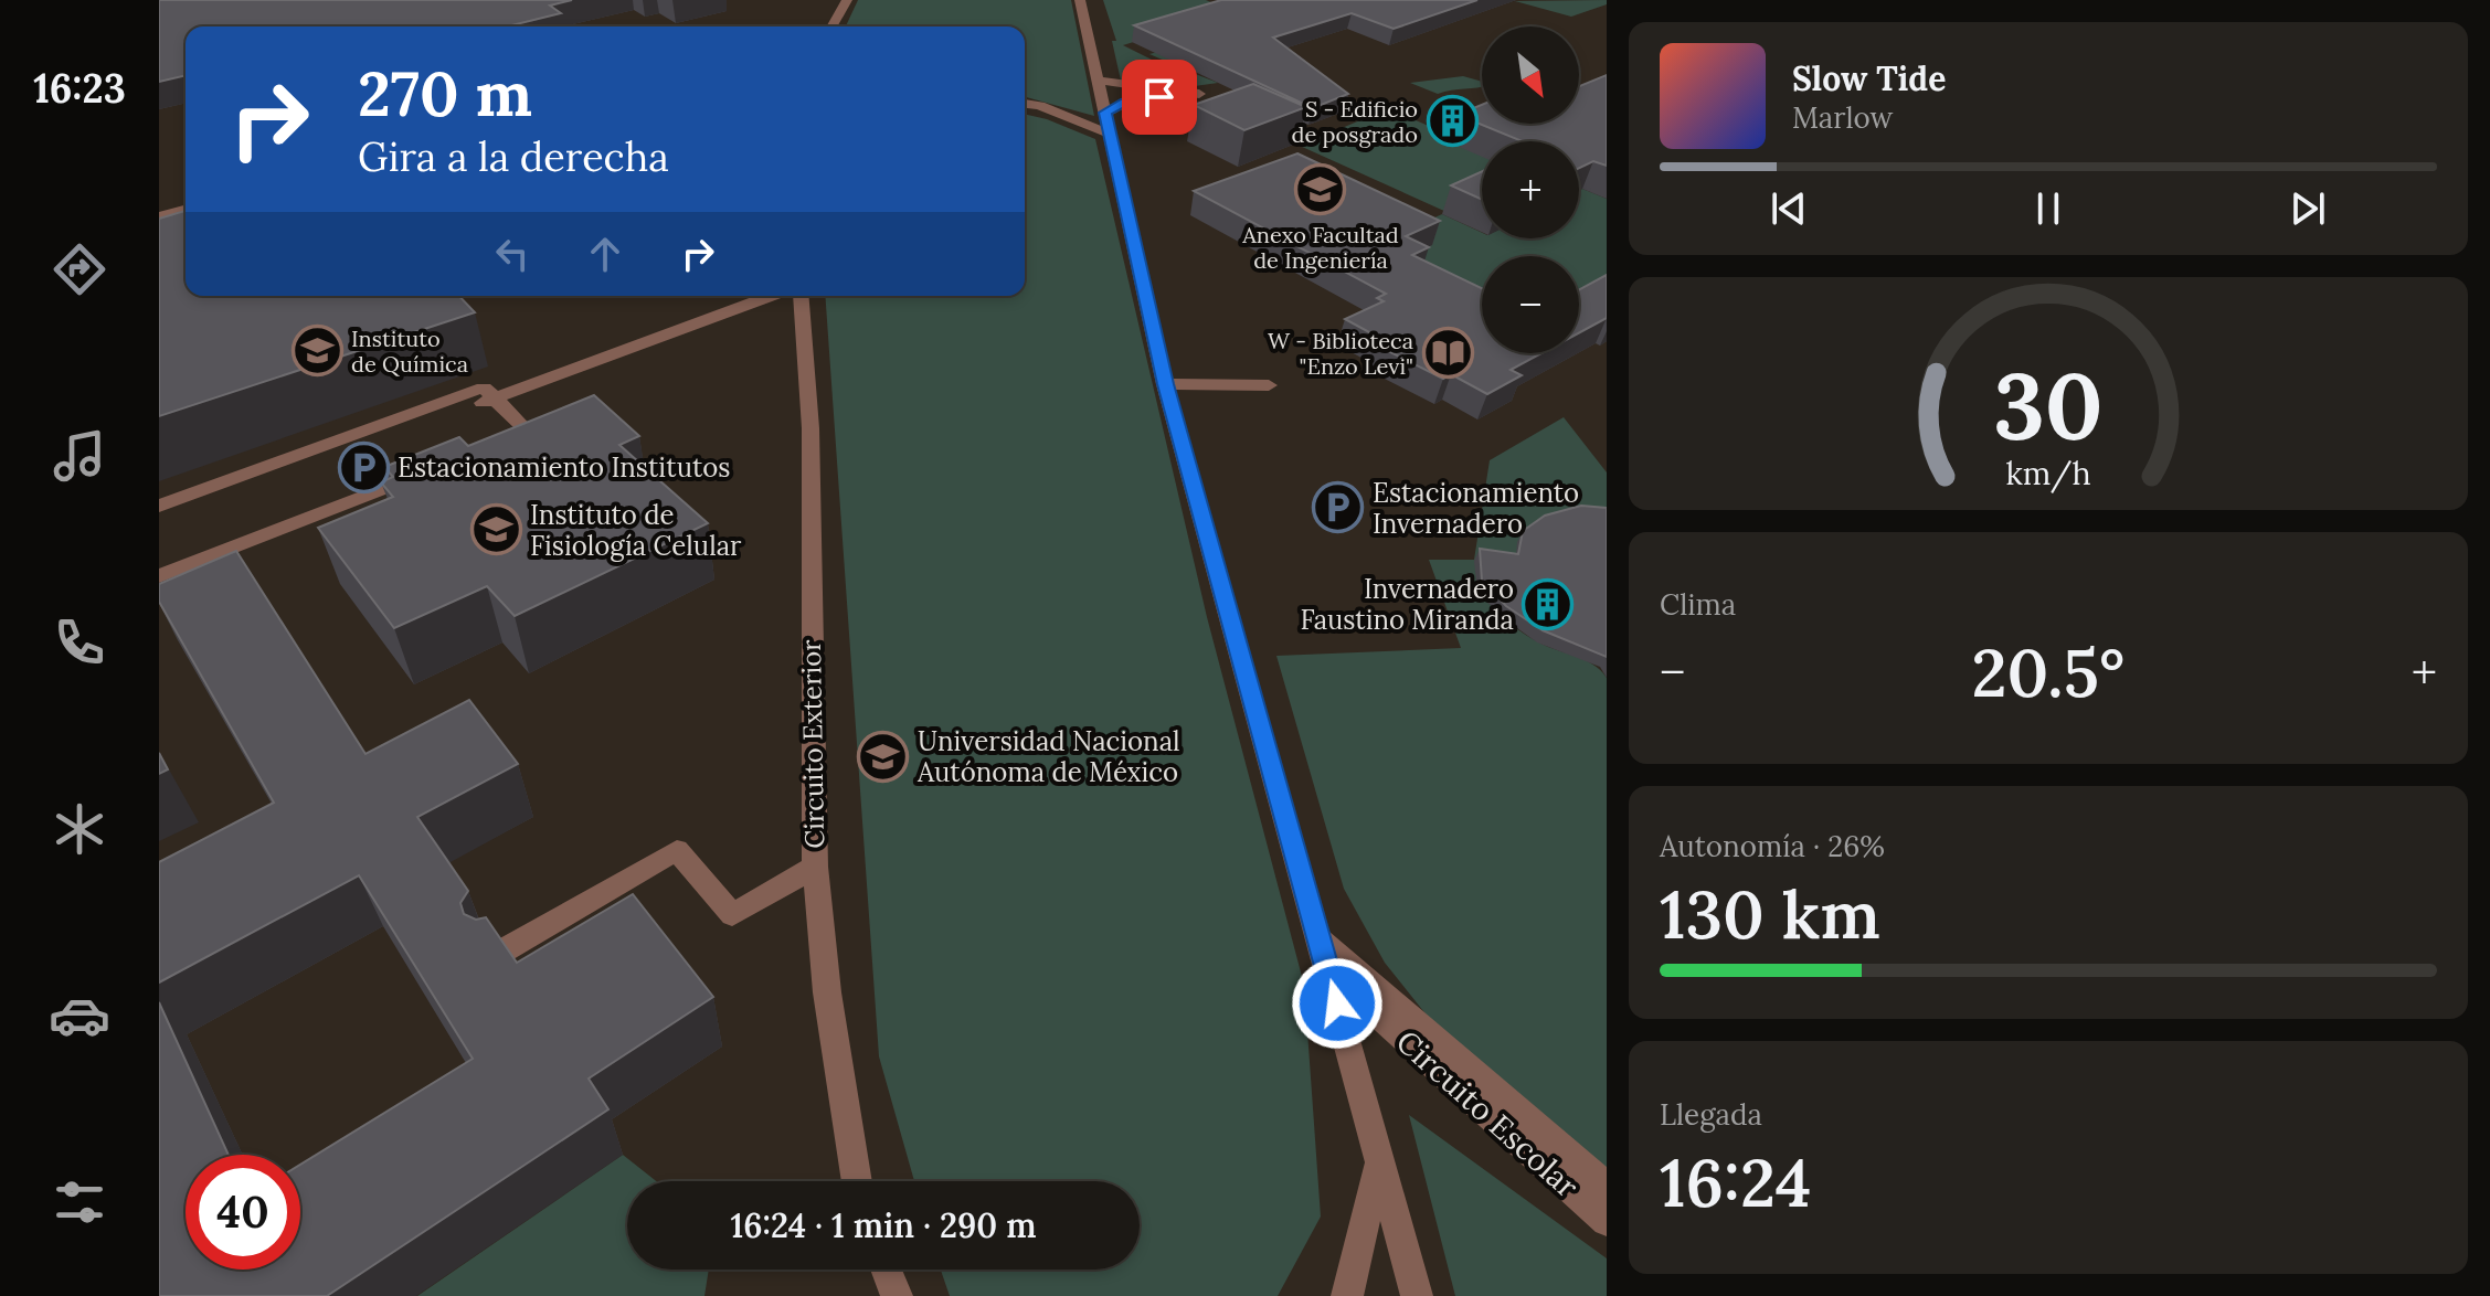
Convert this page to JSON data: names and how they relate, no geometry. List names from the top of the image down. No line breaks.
{"streets":{"street":["Circuito Exterior","Circuito Escolar"]},"places":{"building":["S - Edificio de posgrado","Invernadero Faustino Miranda"],"school or university":["Anexo Facultad de Ingeniería","Instituto de Química","Instituto de Fisiología Celular","Universidad Nacional Autónoma de México"],"library":["W - Biblioteca \"Enzo Levi\""],"parking":["Estacionamiento Institutos","Estacionamiento Invernadero"]},"north":"bottom right","page":{"tabs":"16:23","map_buttons":["+","−"],"turn":["270 m","Gira a la derecha"],"song":["Slow Tide","Marlow"],"tile":["Clima",["Autonomía · 26%","130 km"],["Llegada","16:24"]],"heat":["−","20.5°","+"],"limit":"40","trip":"16:24 · 1 min · 290 m","gauge":["30","km/h"]}}
